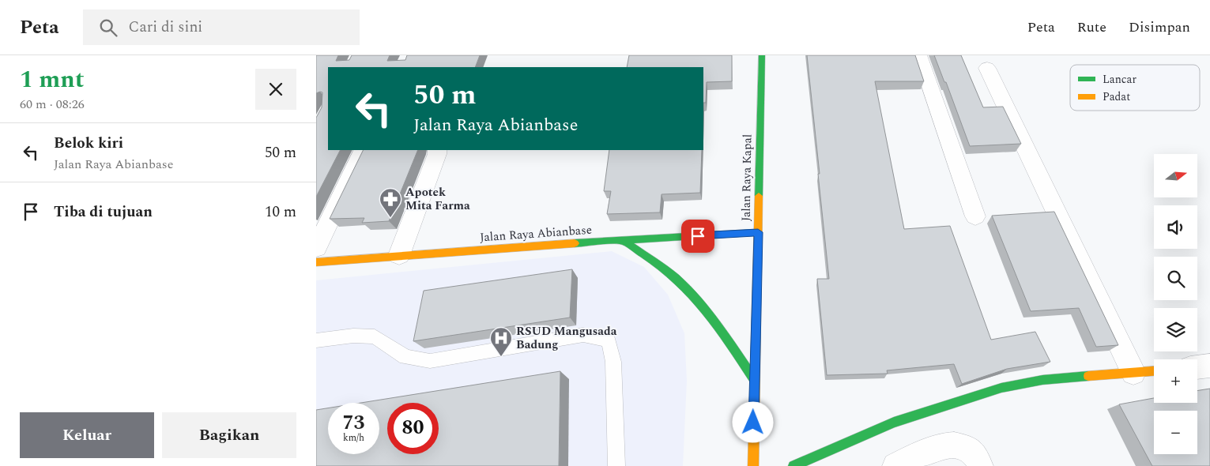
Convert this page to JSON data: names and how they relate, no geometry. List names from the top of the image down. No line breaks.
{"streets":{"main road":["Jalan Raya Kapal","Jalan Raya Abianbase"]},"crossings":[["Jalan Raya Kapal","Jalan Raya Abianbase"]],"places":{"pharmacy":["Apotek Mita Farma"],"hospital":["RSUD Mangusada Badung"]},"legend":["Lancar","Padat"],"north":"right","page":{"header":"Peta","search":"Cari di sini","nav":["Peta","Rute","Disimpan"],"heading":["1 mnt","60 m · 08:26"],"turn":["50 m","Jalan Raya Abianbase"],"list":[{"name":"Belok kiri","note":"Jalan Raya Abianbase","value":"50 m"},{"name":"Tiba di tujuan","value":"10 m"}],"map_buttons":["+","−"],"speed":"73 km/h","limit":"80","buttons":["Keluar","Bagikan"]}}
